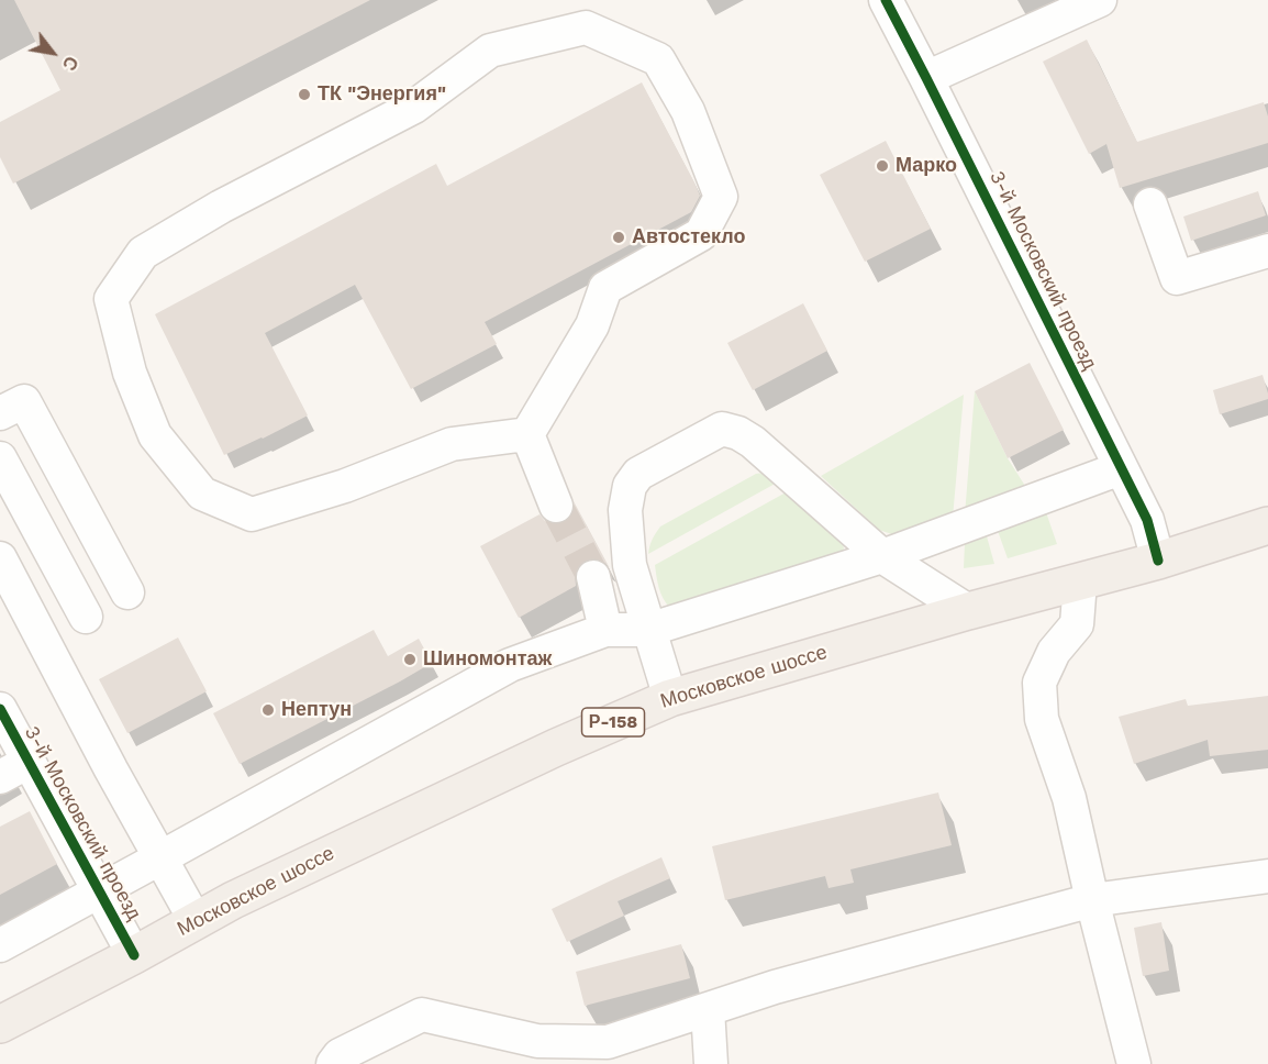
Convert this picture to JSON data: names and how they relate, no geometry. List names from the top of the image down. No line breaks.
{"streets":{"main road":["Московское шоссе","Р-158"],"street":["3-й Московский проезд"]},"crossings":[["3-й Московский проезд","Московское шоссе"]],"places":["ТК \"Энергия\"","Марко","Автостекло","Шиномонтаж","Нептун"],"north":"bottom right"}
